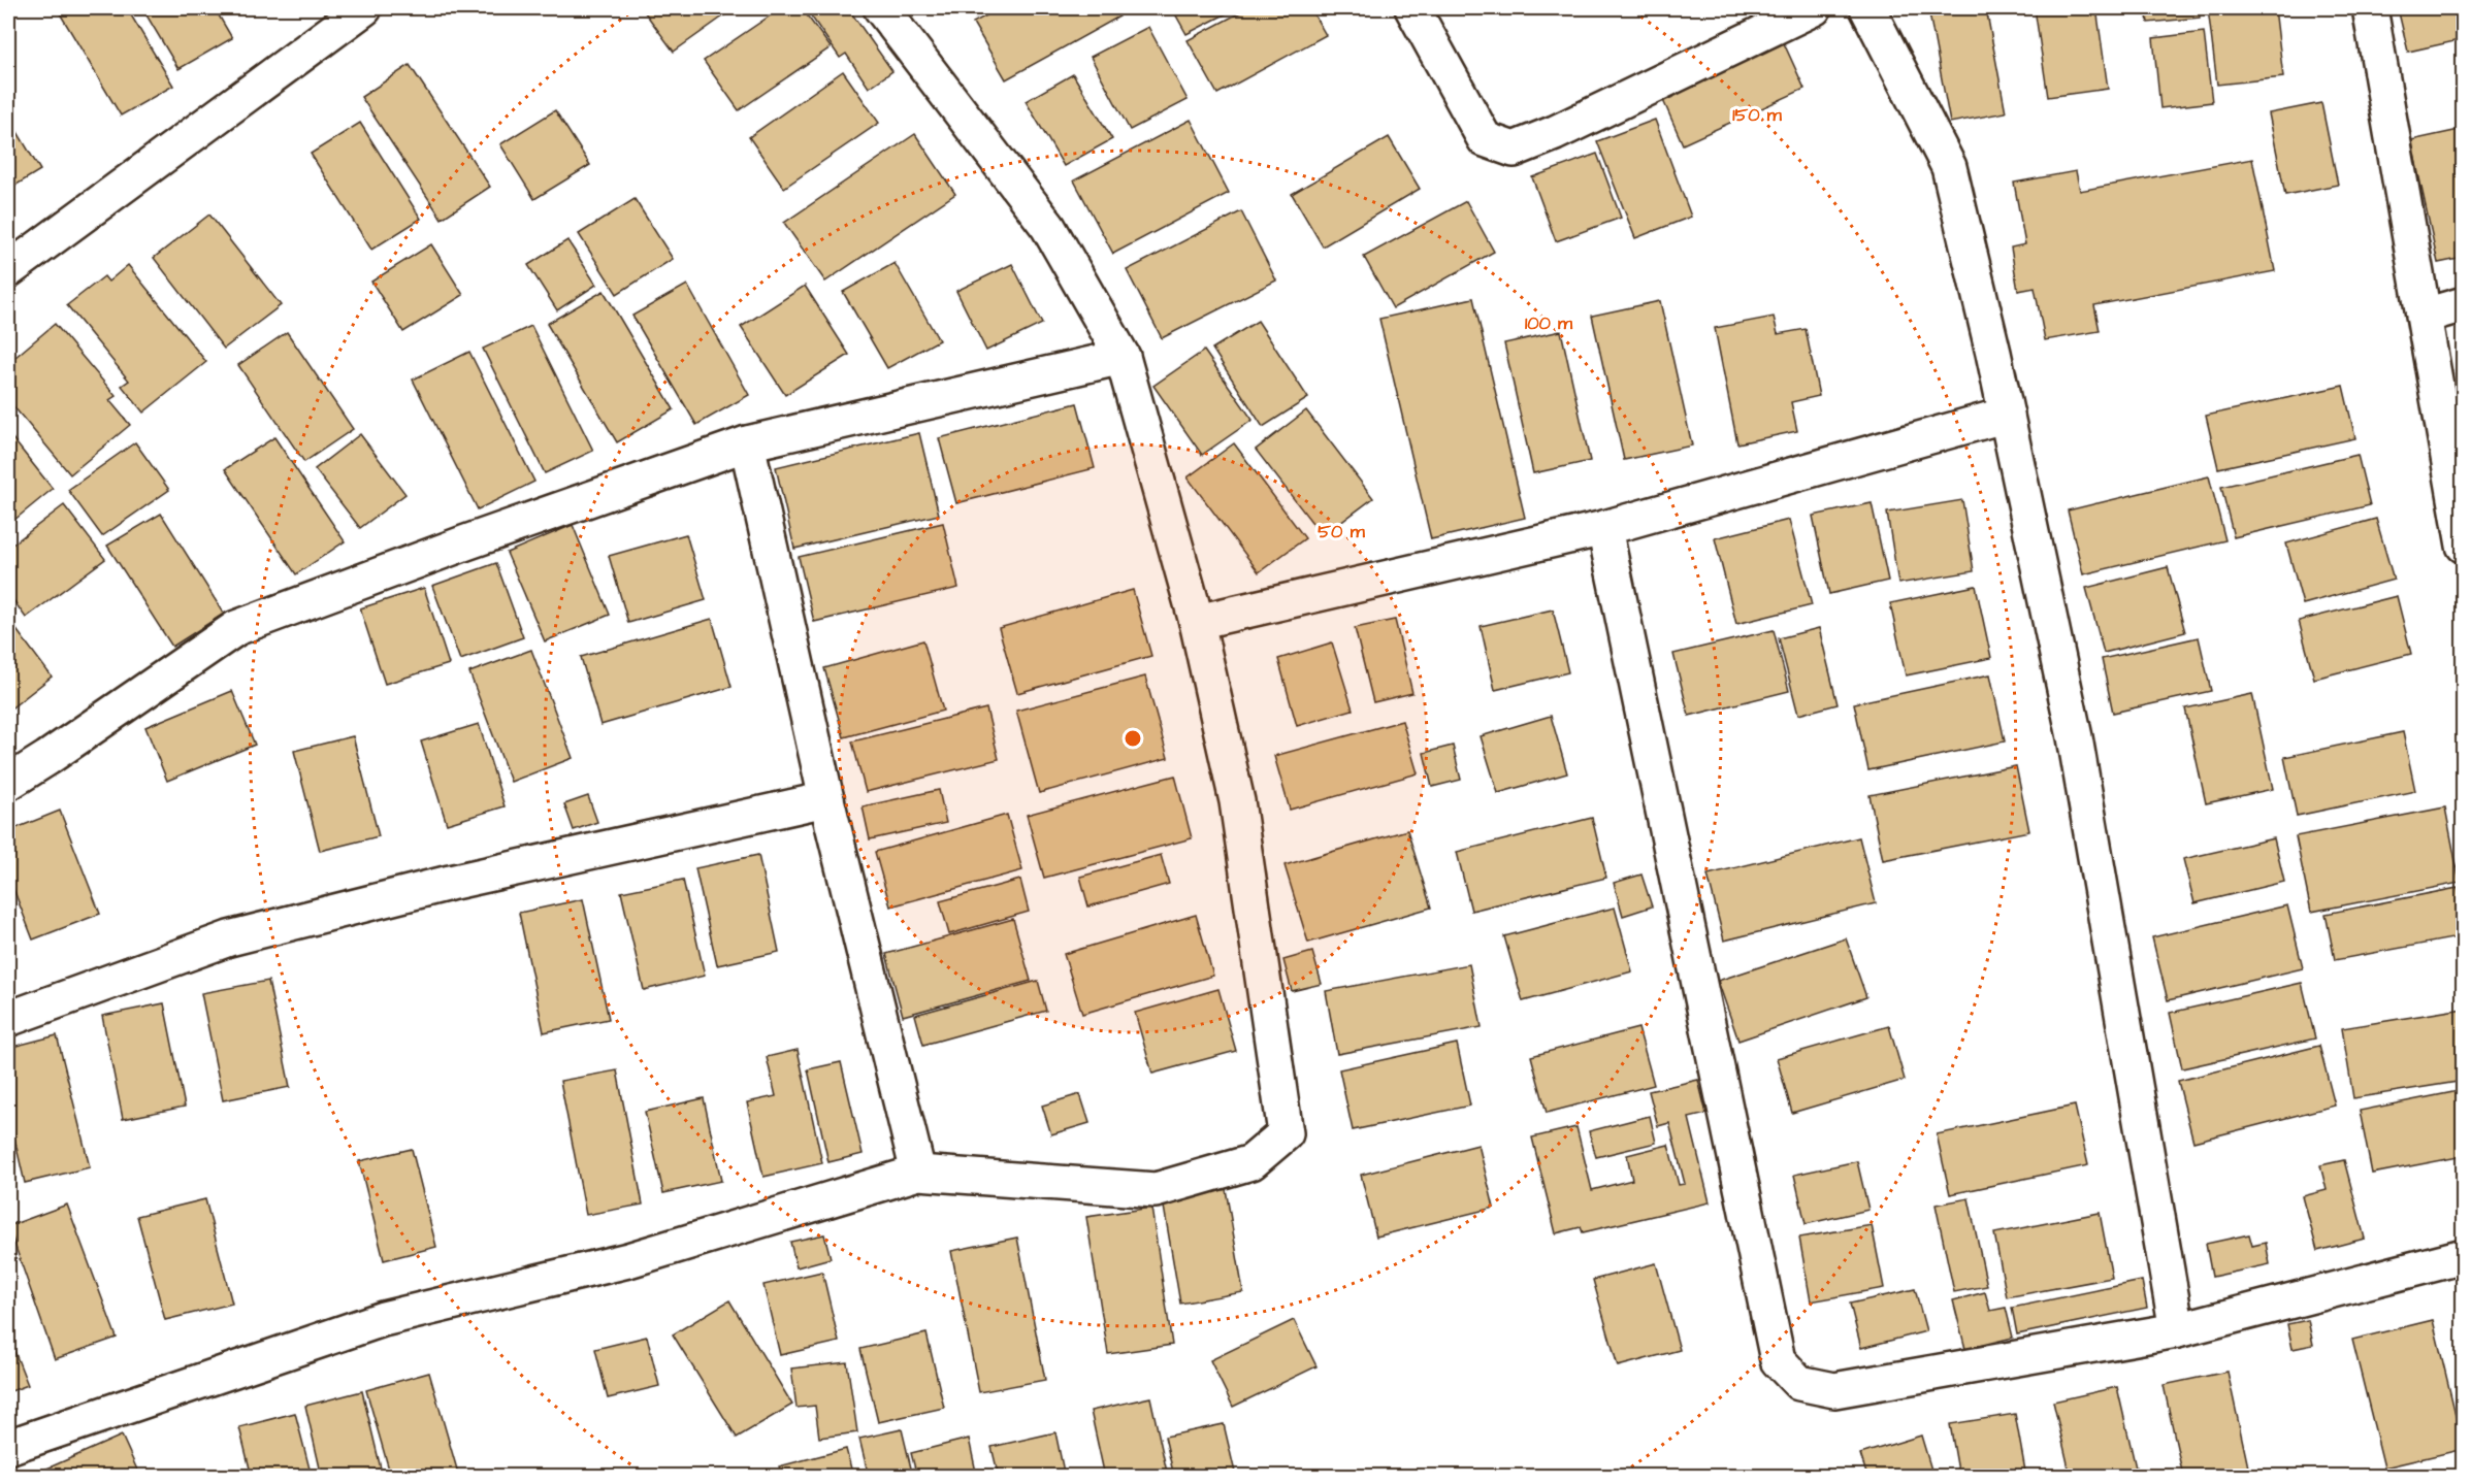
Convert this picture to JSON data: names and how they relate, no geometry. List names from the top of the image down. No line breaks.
{"rings":["150 m","100 m","50 m"]}
